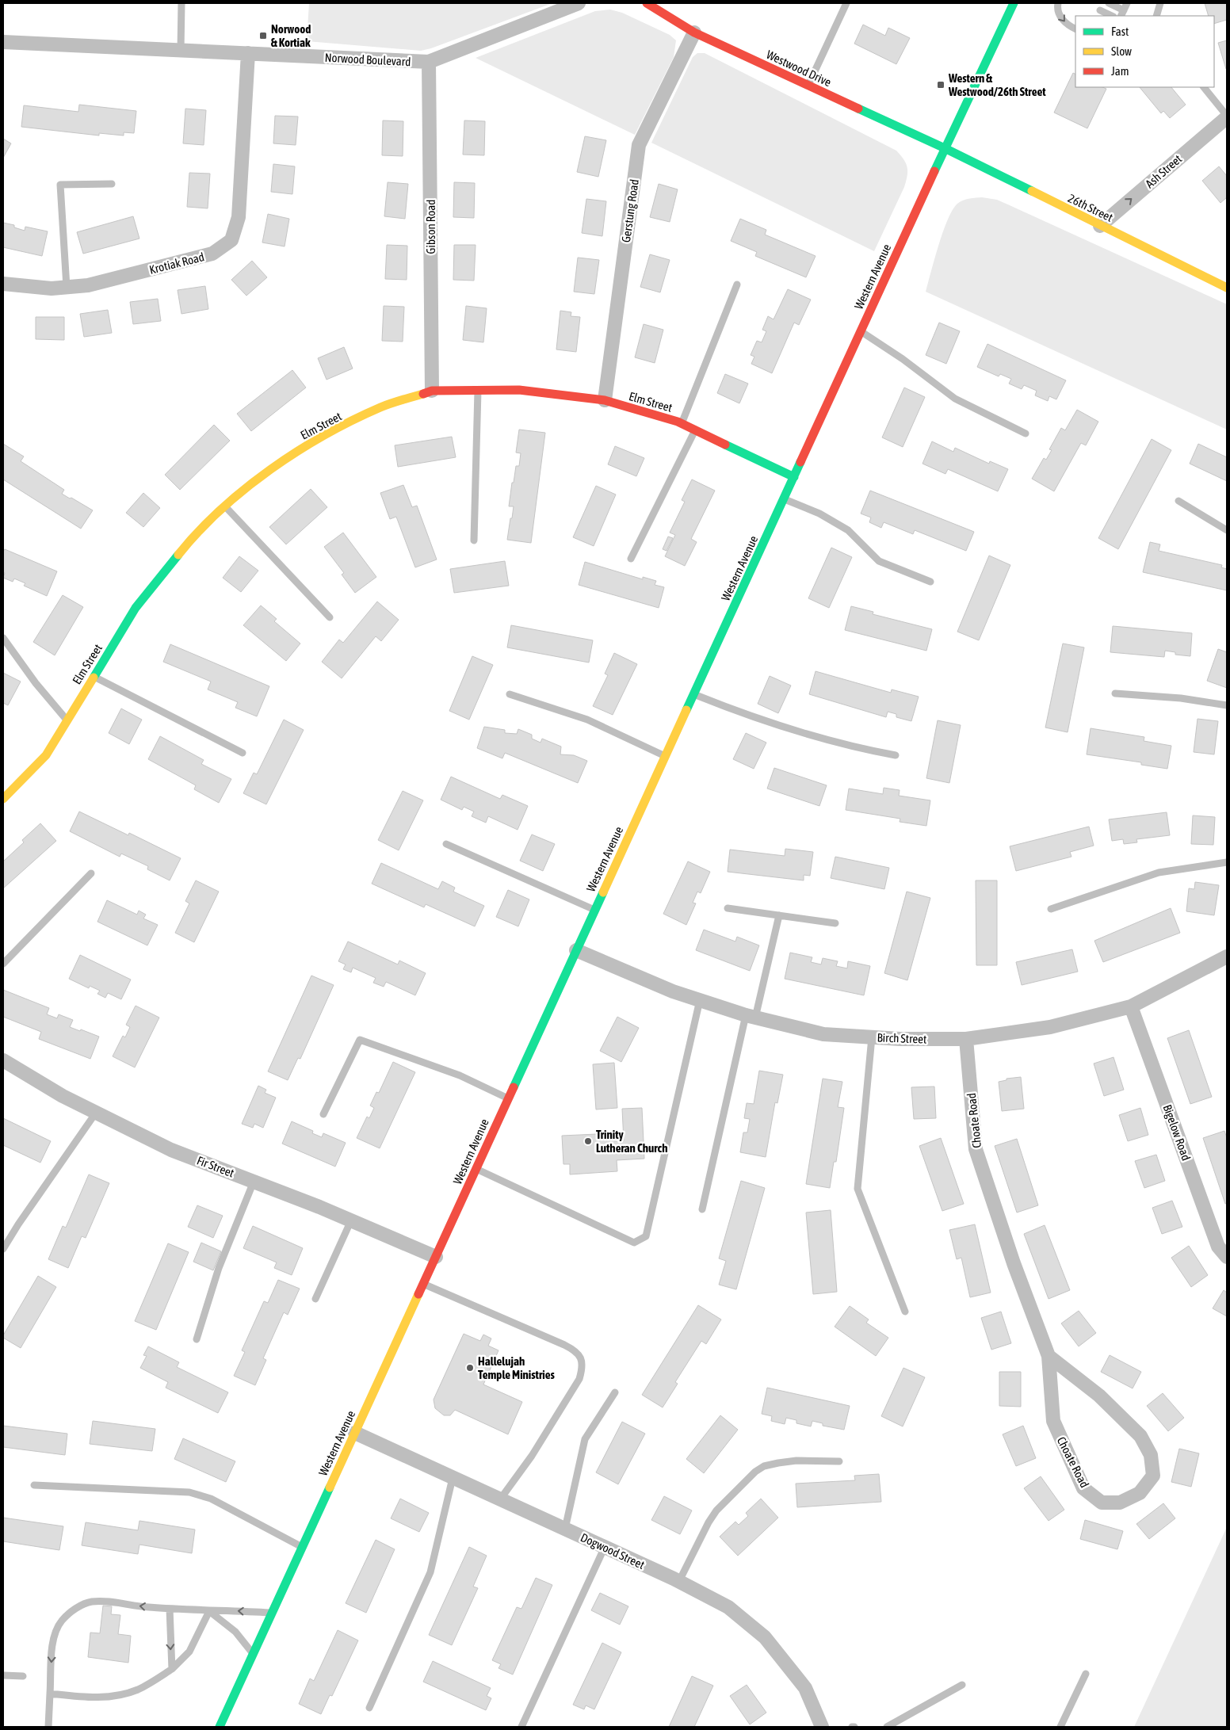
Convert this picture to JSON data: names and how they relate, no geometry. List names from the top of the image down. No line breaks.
{"streets":{"main road":["Westwood Drive","26th Street","Western Avenue","Elm Street"],"street":["Norwood Boulevard","Ash Street","Gerstung Road","Gibson Road","Krotiak Road","Birch Street","Choate Road","Bigelow Road","Fir Street","Dogwood Street"]},"crossings":[["Norwood Boulevard","Gibson Road"],["Norwood Boulevard","Krotiak Road"],["Westwood Drive","26th Street"],["Westwood Drive","Gerstung Road"],["Westwood Drive","Western Avenue"],["Ash Street","26th Street"],["26th Street","Western Avenue"],["Gerstung Road","Elm Street"],["Gibson Road","Elm Street"],["Western Avenue","Elm Street"],["Western Avenue","Birch Street"],["Western Avenue","Fir Street"],["Western Avenue","Dogwood Street"],["Birch Street","Choate Road"],["Birch Street","Bigelow Road"]],"one_way":["Ash Street"],"places":{"transit":["Norwood & Kortiak","Western & Westwood/26th Street"],"other":["Trinity Lutheran Church","Hallelujah Temple Ministries"]},"legend":["Fast","Slow","Jam"]}
